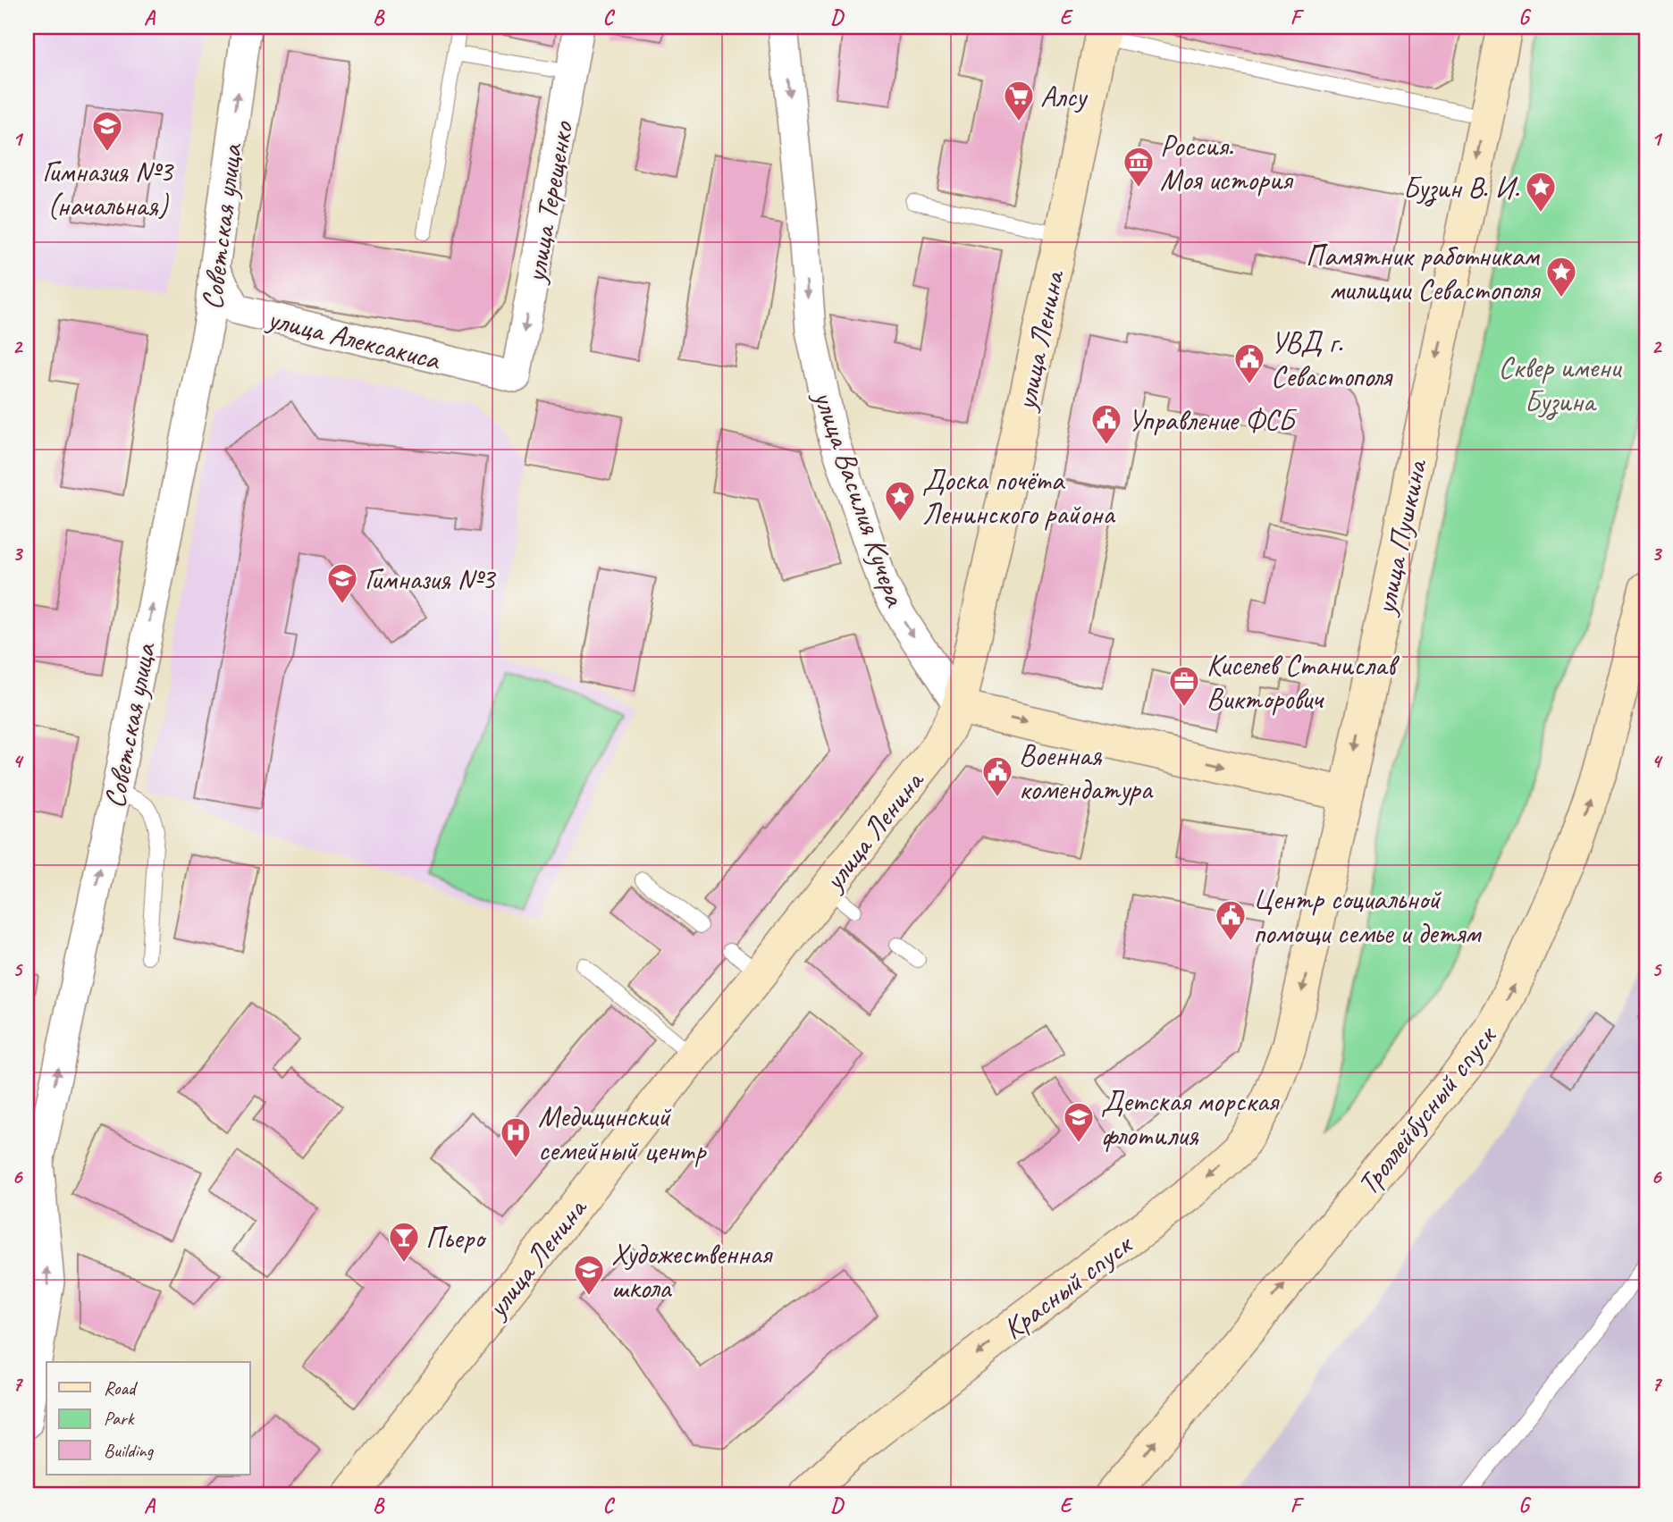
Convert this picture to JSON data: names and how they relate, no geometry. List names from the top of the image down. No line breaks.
{"streets":{"main road":["улица Ленина","улица Пушкина","Троллейбусный спуск","Красный спуск"],"street":["улица Терещенко","Советская улица","улица Алексакиса","улица Василия Кучера"]},"crossings":[["улица Терещенко","улица Алексакиса"],["Советская улица","улица Алексакиса"],["улица Ленина","улица Василия Кучера"],["улица Пушкина","Красный спуск"]],"one_way":["улица Терещенко","Советская улица","улица Василия Кучера","улица Пушкина","Троллейбусный спуск","Красный спуск"],"parks":["Сквер имени Бузина"],"places":{"supermarket":["Алсу"],"school or university":["Гимназия №3 (начальная)","Гимназия №3","Детская морская флотилия","Художественная школа"],"museum":["Россия. Моя история"],"place":["Бузин В. И.","Памятник работникам милиции Севастополя","Доска почёта Ленинского района"],"public building":["УВД г. Севастополя","Управление ФСБ","Военная комендатура","Центр социальной помощи семье и детям"],"office":["Киселев Станислав Викторович"],"hospital":["Медицинский семейный центр"],"bar":["Пьеро"]},"legend":["Road","Park","Building"],"grid":{"columns":["A","B","C","D","E","F","G"],"rows":["1","2","3","4","5","6","7"]}}
